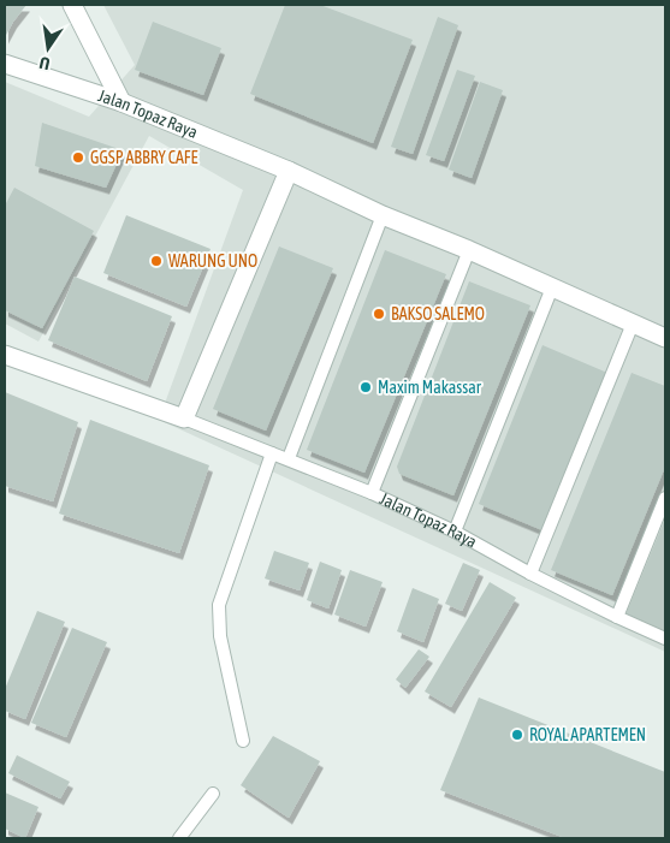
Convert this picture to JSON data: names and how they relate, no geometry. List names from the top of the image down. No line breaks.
{"streets":{"street":["Jalan Topaz Raya"]},"places":["GGSP ABBRY CAFE","WARUNG UNO","BAKSO SALEMO","Maxim Makassar","ROYAL APARTEMEN"],"north":"bottom"}
